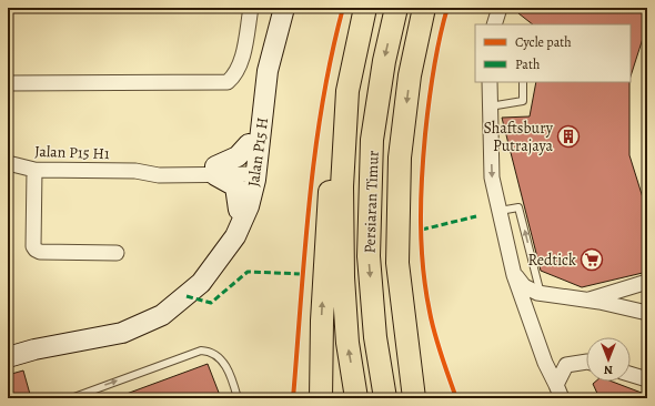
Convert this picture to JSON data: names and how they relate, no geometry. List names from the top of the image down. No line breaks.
{"streets":{"main road":["Persiaran Timur"],"street":["Jalan P15 H1","Jalan P15 H"]},"crossings":[["Jalan P15 H1","Jalan P15 H"]],"places":{"building":["Shaftsbury Putrajaya"],"supermarket":["Redtick"]},"legend":["Cycle path","Path"],"north":"bottom"}
